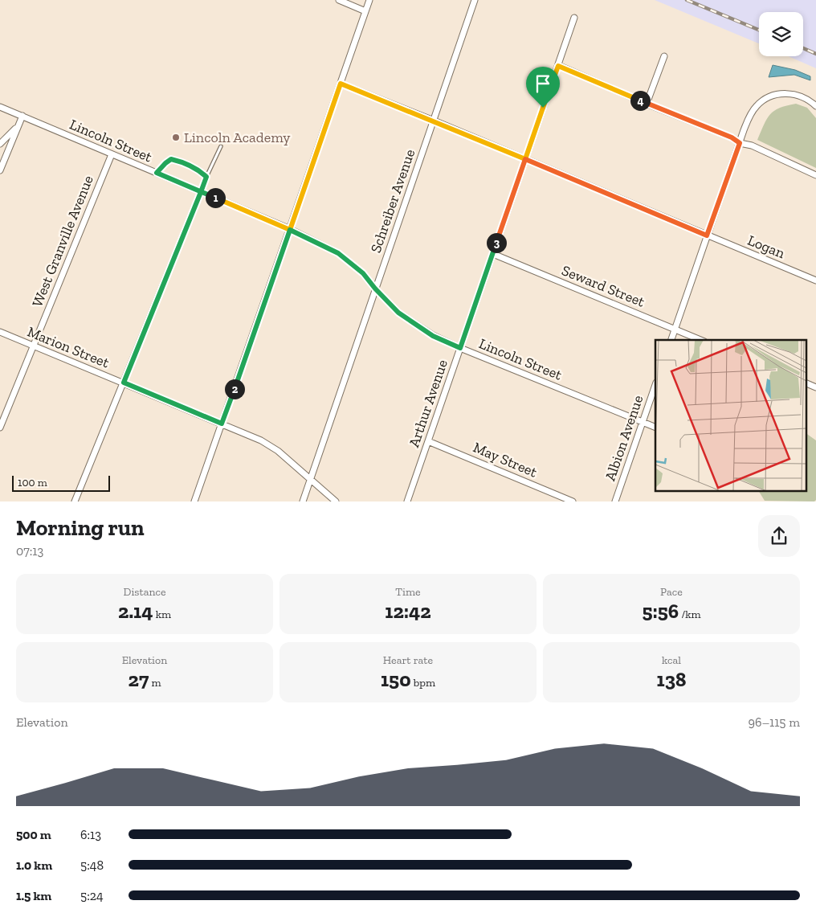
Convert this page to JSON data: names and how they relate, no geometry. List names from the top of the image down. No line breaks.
{"streets":{"street":["Lincoln Street","Schreiber Avenue","West Granville Avenue","Logan","Seward Street","Marion Street","Arthur Avenue","Albion Avenue","May Street"]},"crossings":[["Lincoln Street","Schreiber Avenue"],["Lincoln Street","West Granville Avenue"],["Lincoln Street","Arthur Avenue"],["Lincoln Street","Albion Avenue"],["Schreiber Avenue","Logan"],["Schreiber Avenue","Marion Street"],["West Granville Avenue","Marion Street"],["Logan","Arthur Avenue"],["Seward Street","Arthur Avenue"],["Arthur Avenue","May Street"]],"places":["Lincoln Academy"],"scale_bar":"100 m","page":{"pins":["4","1","3","2"],"scale":"100 m","heading":["Morning run","07:13"],"stats":[["Distance","2.14 km"],["Time","12:42"],["Pace","5:56 /km"],["Elevation","27 m"],["Heart rate","150 bpm"],["kcal","138"]],"chart":["Elevation","96–115 m"],"list":[{"name":"500 m","note":"6:13"},{"name":"1.0 km","note":"5:48"},{"name":"1.5 km","note":"5:24"}]}}
